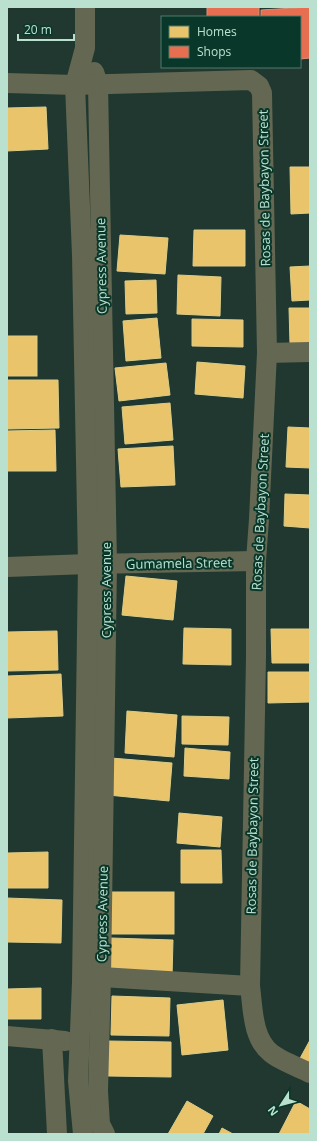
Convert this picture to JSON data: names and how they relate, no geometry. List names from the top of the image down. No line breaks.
{"streets":{"street":["Rosas de Baybayon Street","Cypress Avenue","Gumamela Street"]},"crossings":[["Rosas de Baybayon Street","Cypress Avenue"],["Rosas de Baybayon Street","Gumamela Street"],["Cypress Avenue","Gumamela Street"]],"legend":["Homes","Shops"],"scale_bar":"20 m","north":"bottom left"}
